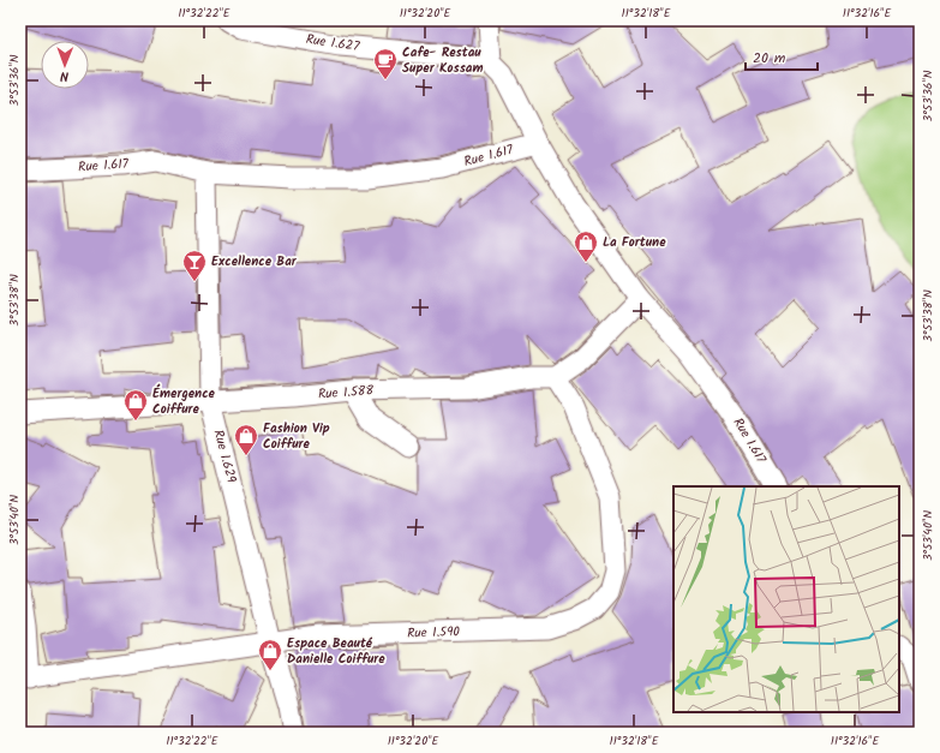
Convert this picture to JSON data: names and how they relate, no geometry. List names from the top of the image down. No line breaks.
{"streets":{"street":["Rue 1.627","Rue 1.617","Rue 1.588","Rue 1.629","Rue 1.590"]},"crossings":[["Rue 1.617","Rue 1.629"],["Rue 1.588","Rue 1.629"],["Rue 1.588","Rue 1.590"],["Rue 1.629","Rue 1.590"]],"places":{"cafe":["Cafe- Restau Super Kossam"],"shop":["La Fortune","Émergence Coiffure","Fashion Vip Coiffure","Espace Beauté Danielle Coiffure"],"bar":["Excellence Bar"]},"scale_bar":"20 m","north":"bottom","coordinates":["11°32'22\"E","11°32'20\"E","11°32'18\"E","11°32'16\"E","3°53'36\"N","3°53'38\"N","3°53'40\"N"]}
